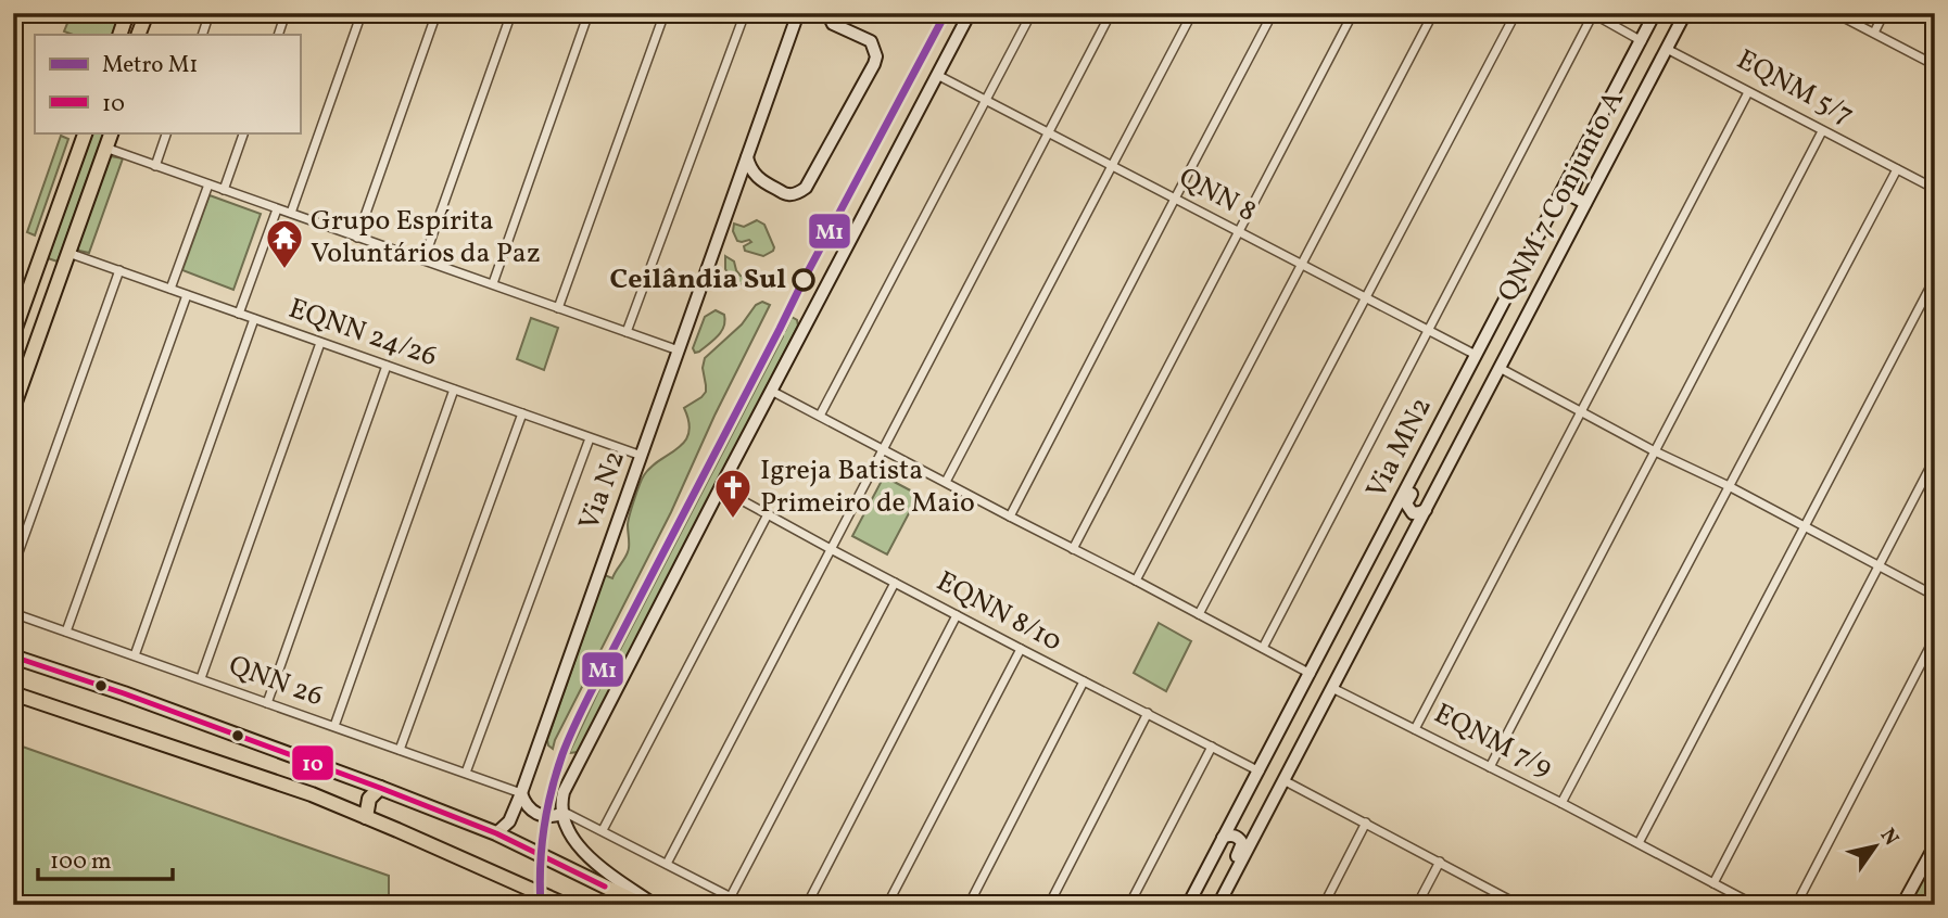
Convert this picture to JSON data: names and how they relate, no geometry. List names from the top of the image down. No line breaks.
{"streets":{"main road":["QNM 7 Conjunto A","Via MN2","Via N2"],"street":["EQNM 5/7","QNN 8","EQNN 24/26","EQNN 8/10","QNN 26","EQNM 7/9"]},"crossings":[["EQNM 5/7","QNM 7 Conjunto A"],["QNN 8","Via MN2"],["QNM 7 Conjunto A","EQNM 7/9"],["EQNN 24/26","Via N2"],["Via MN2","EQNN 8/10"],["Via N2","QNN 26"]],"places":{"temple":["Grupo Espírita Voluntários da Paz"],"other":["Ceilândia Sul"],"church":["Igreja Batista Primeiro de Maio"]},"lines":["metro line M1","transit line 10"],"legend":["Metro M1","10"],"scale_bar":"100 m","north":"top right"}
